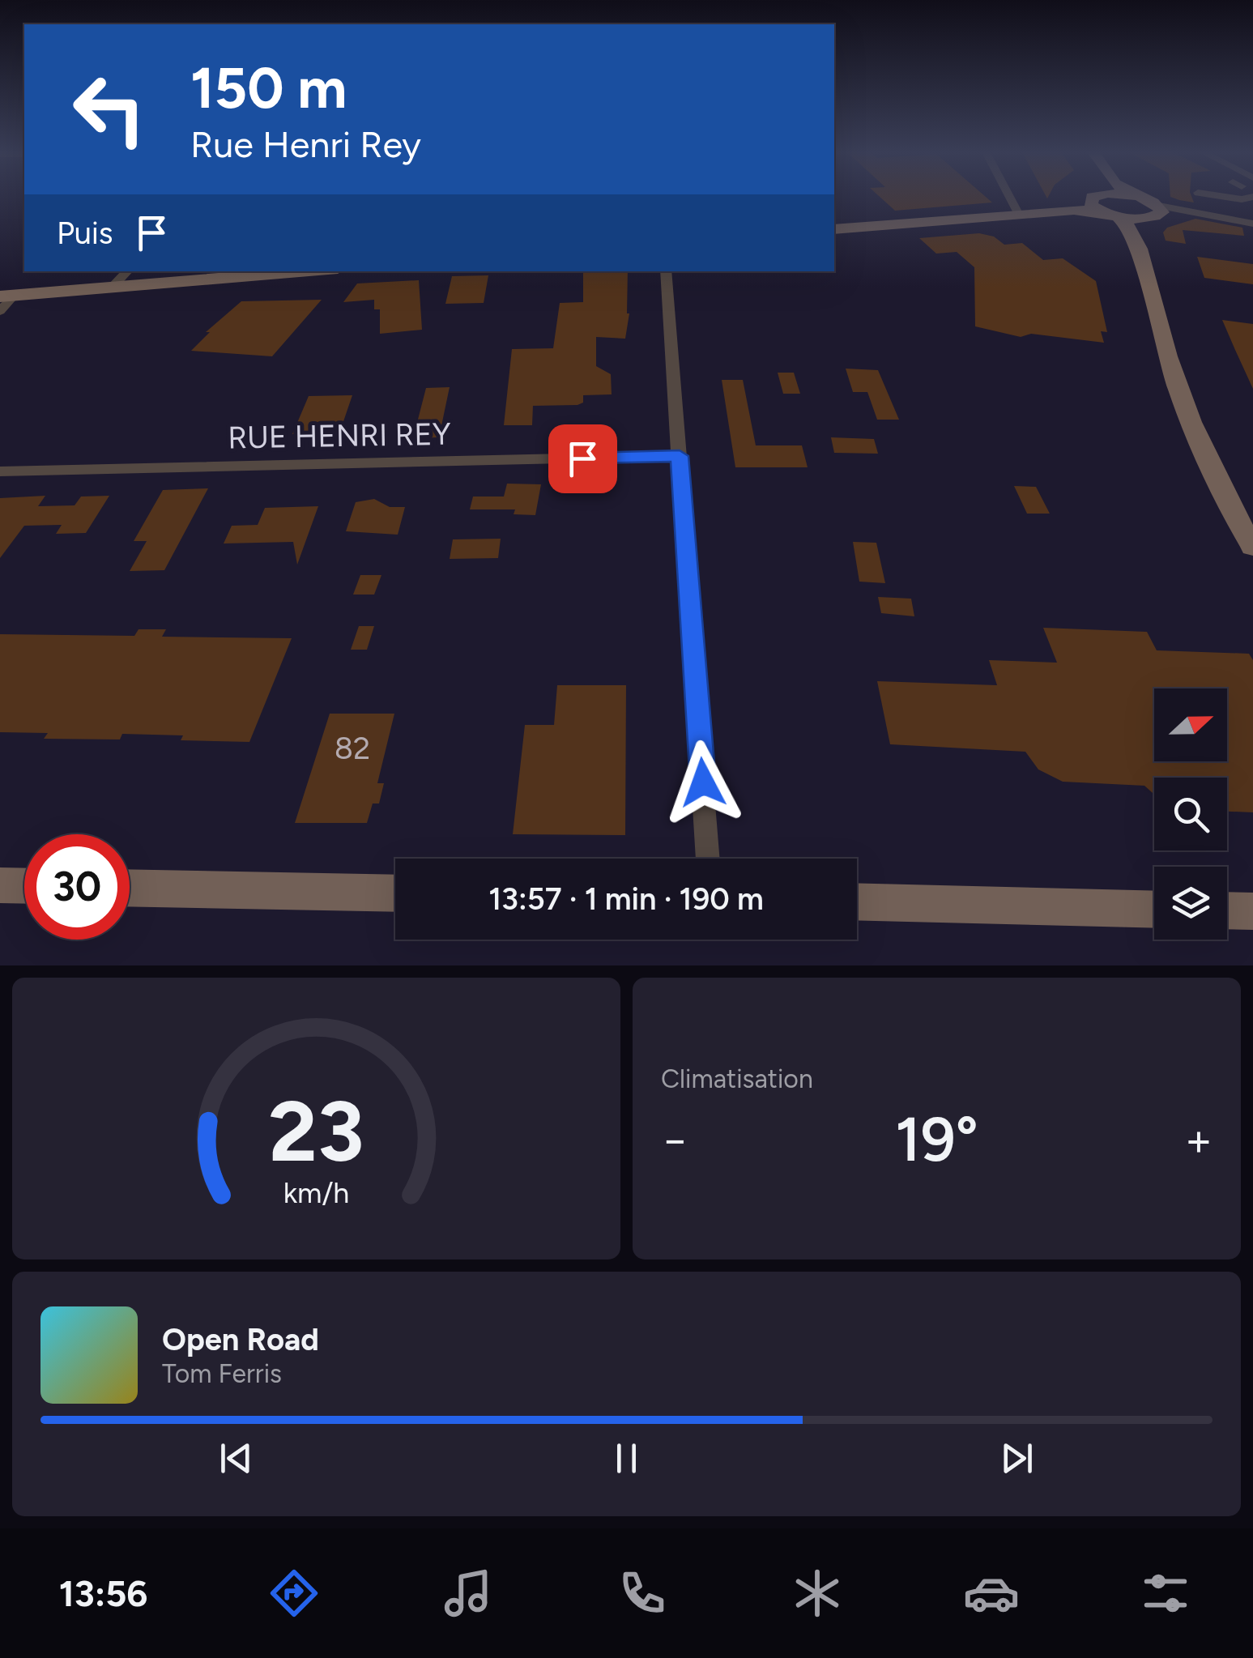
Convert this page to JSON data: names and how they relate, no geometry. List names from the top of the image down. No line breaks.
{"streets":{"street":["RUE HENRI REY"]},"house_numbers":["82"],"north":"right","page":{"turn":["150 m","Rue Henri Rey"],"then":"Puis","limit":"30","trip":"13:57 · 1 min · 190 m","tile":"Climatisation","heat":["−","19°","+"],"song":["Open Road","Tom Ferris"],"tabs":"13:56","gauge":["23","km/h"]}}
